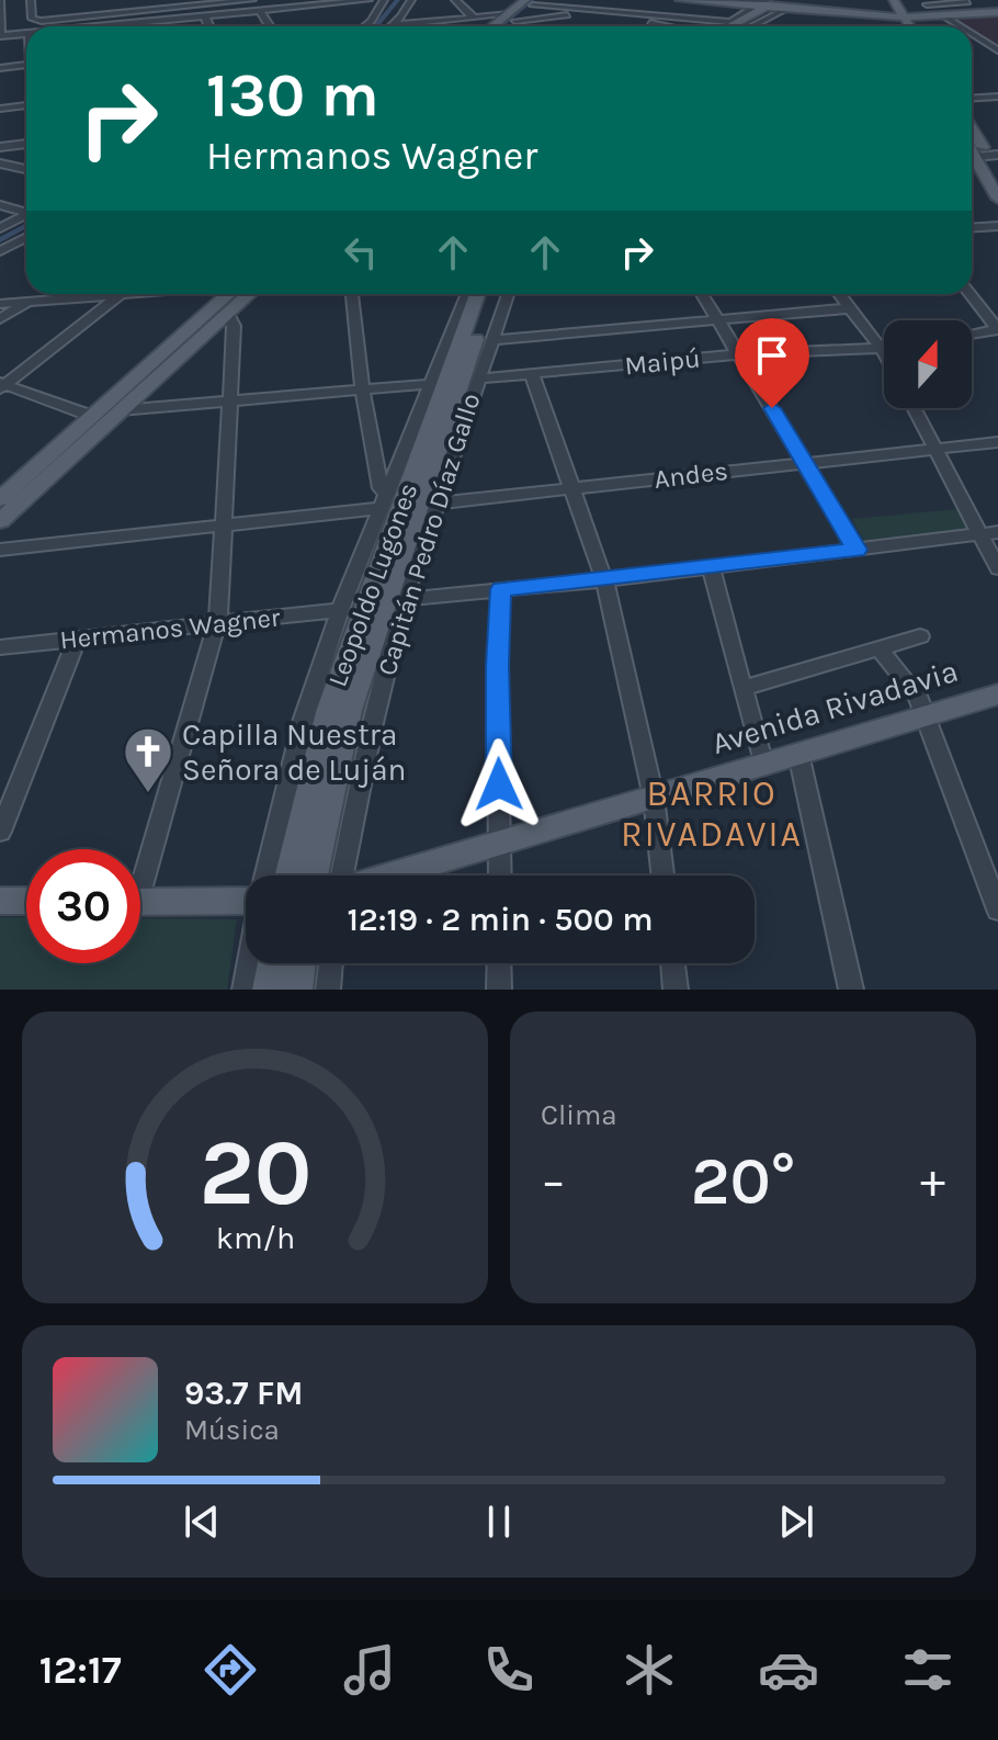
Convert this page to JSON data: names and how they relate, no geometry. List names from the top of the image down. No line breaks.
{"streets":{"main road":["Leopoldo Lugones","Avenida Rivadavia"],"street":["Maipú","Andes","Capitán Pedro Díaz Gallo","Hermanos Wagner"]},"crossings":[["Maipú","Capitán Pedro Díaz Gallo"],["Andes","Capitán Pedro Díaz Gallo"],["Capitán Pedro Díaz Gallo","Hermanos Wagner"]],"districts":["BARRIO RIVADAVIA"],"places":{"church":["Capilla Nuestra Señora de Luján"]},"north":"top","page":{"turn":["130 m","Hermanos Wagner"],"limit":"30","trip":"12:19 · 2 min · 500 m","tile":"Clima","heat":["−","20°","+"],"song":["93.7 FM","Música"],"tabs":"12:17","gauge":["20","km/h"]}}
